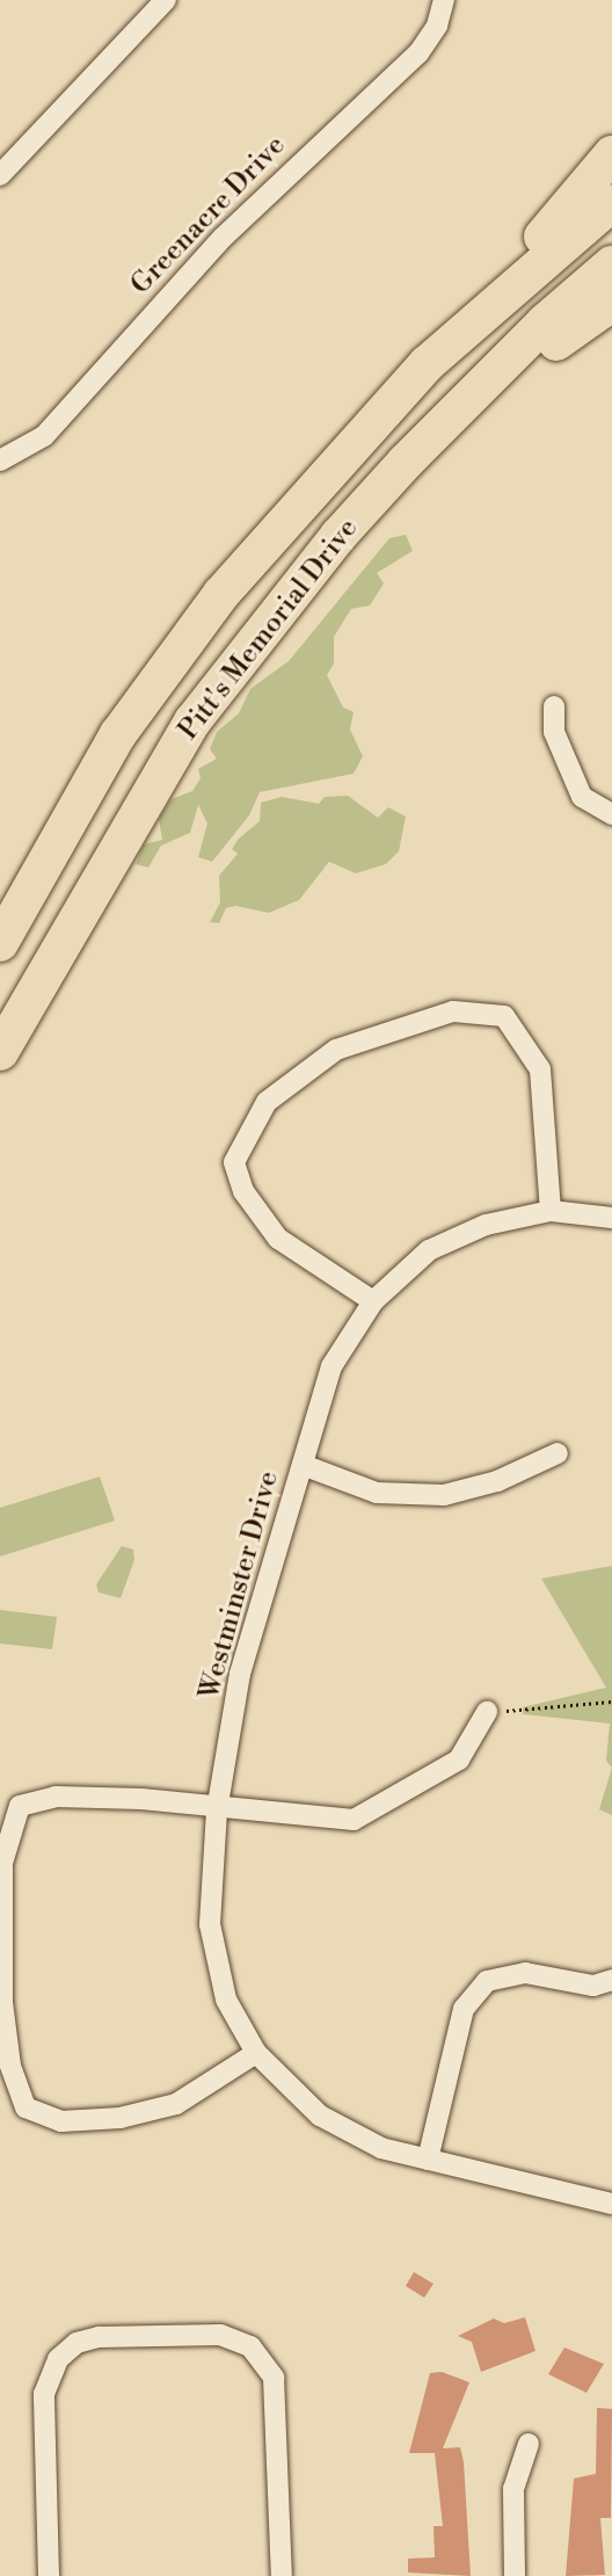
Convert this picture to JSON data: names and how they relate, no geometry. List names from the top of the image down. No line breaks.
{"streets":{"highway":["Pitt's Memorial Drive"],"street":["Greenacre Drive","Westminster Drive"]}}
